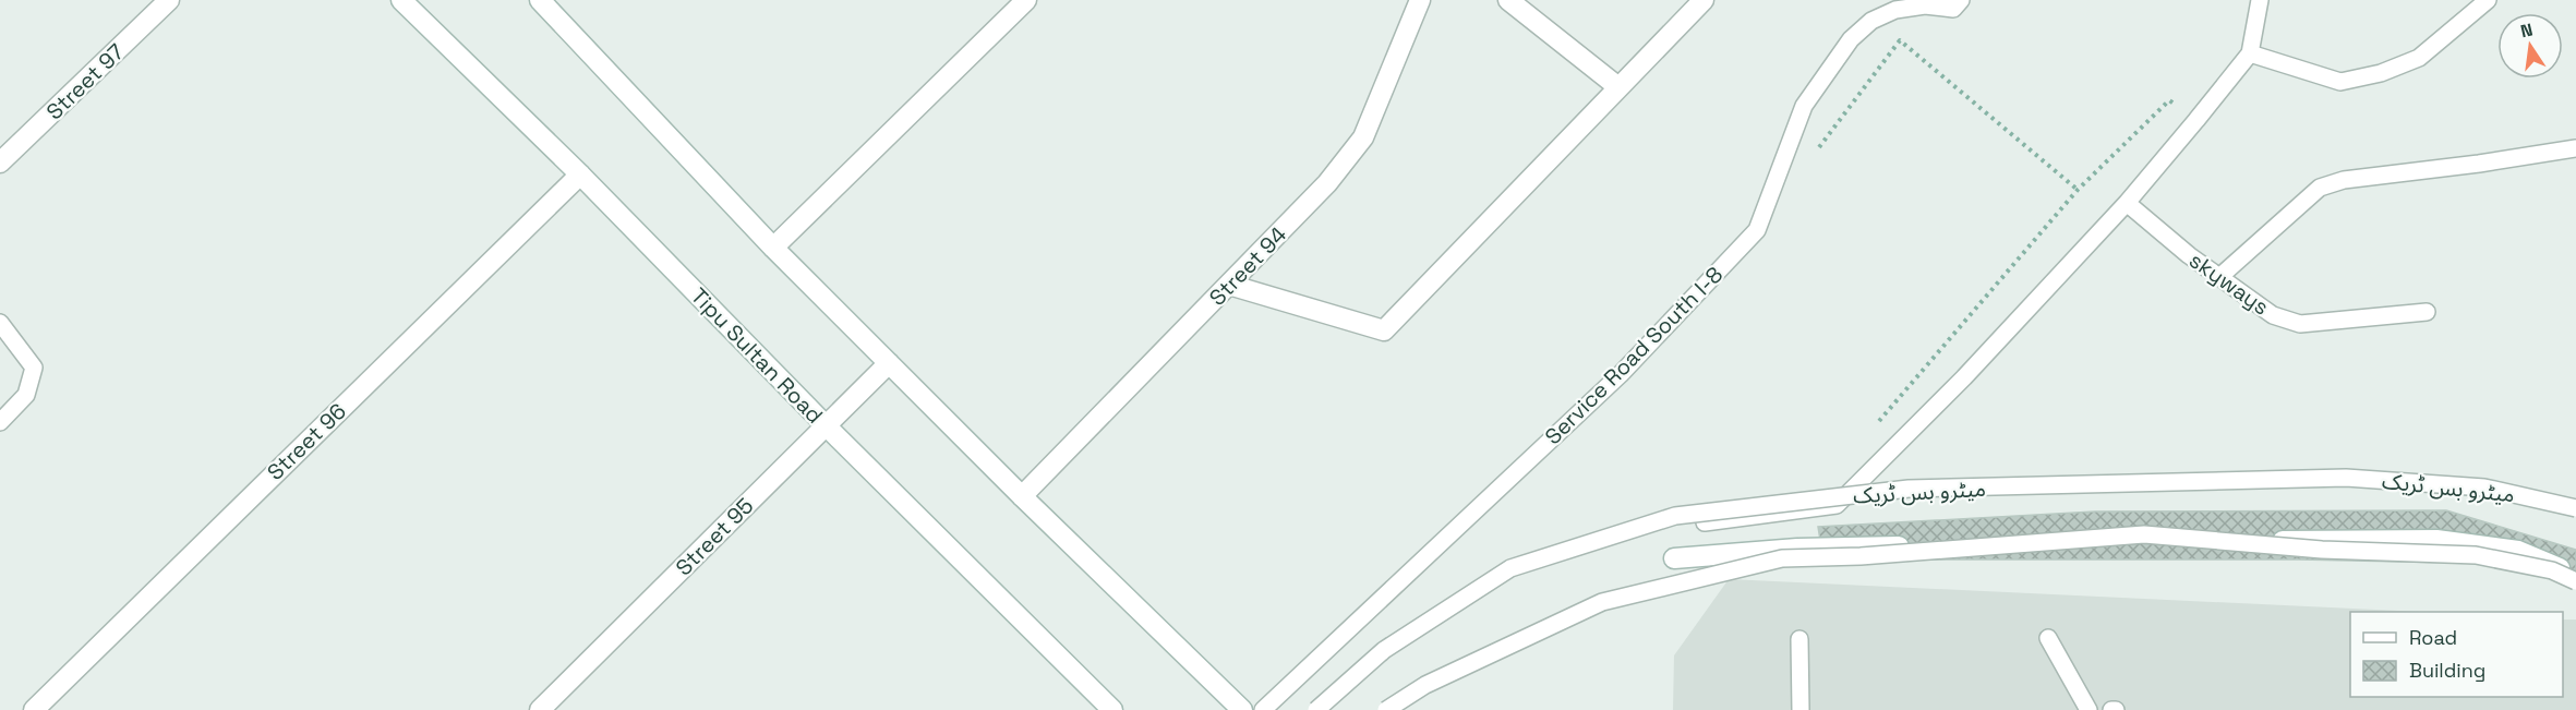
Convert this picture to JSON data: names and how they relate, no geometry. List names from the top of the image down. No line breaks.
{"streets":{"street":["Street 97","Street 94","Tipu Sultan Road","Street 96","Street 95"],"lane":["skyways","Service Road South I-8","میٹرو بس ٹریک"]},"crossings":[["Tipu Sultan Road","Street 96"],["Tipu Sultan Road","Street 95"]],"legend":["Road","Building"],"north":"top"}
